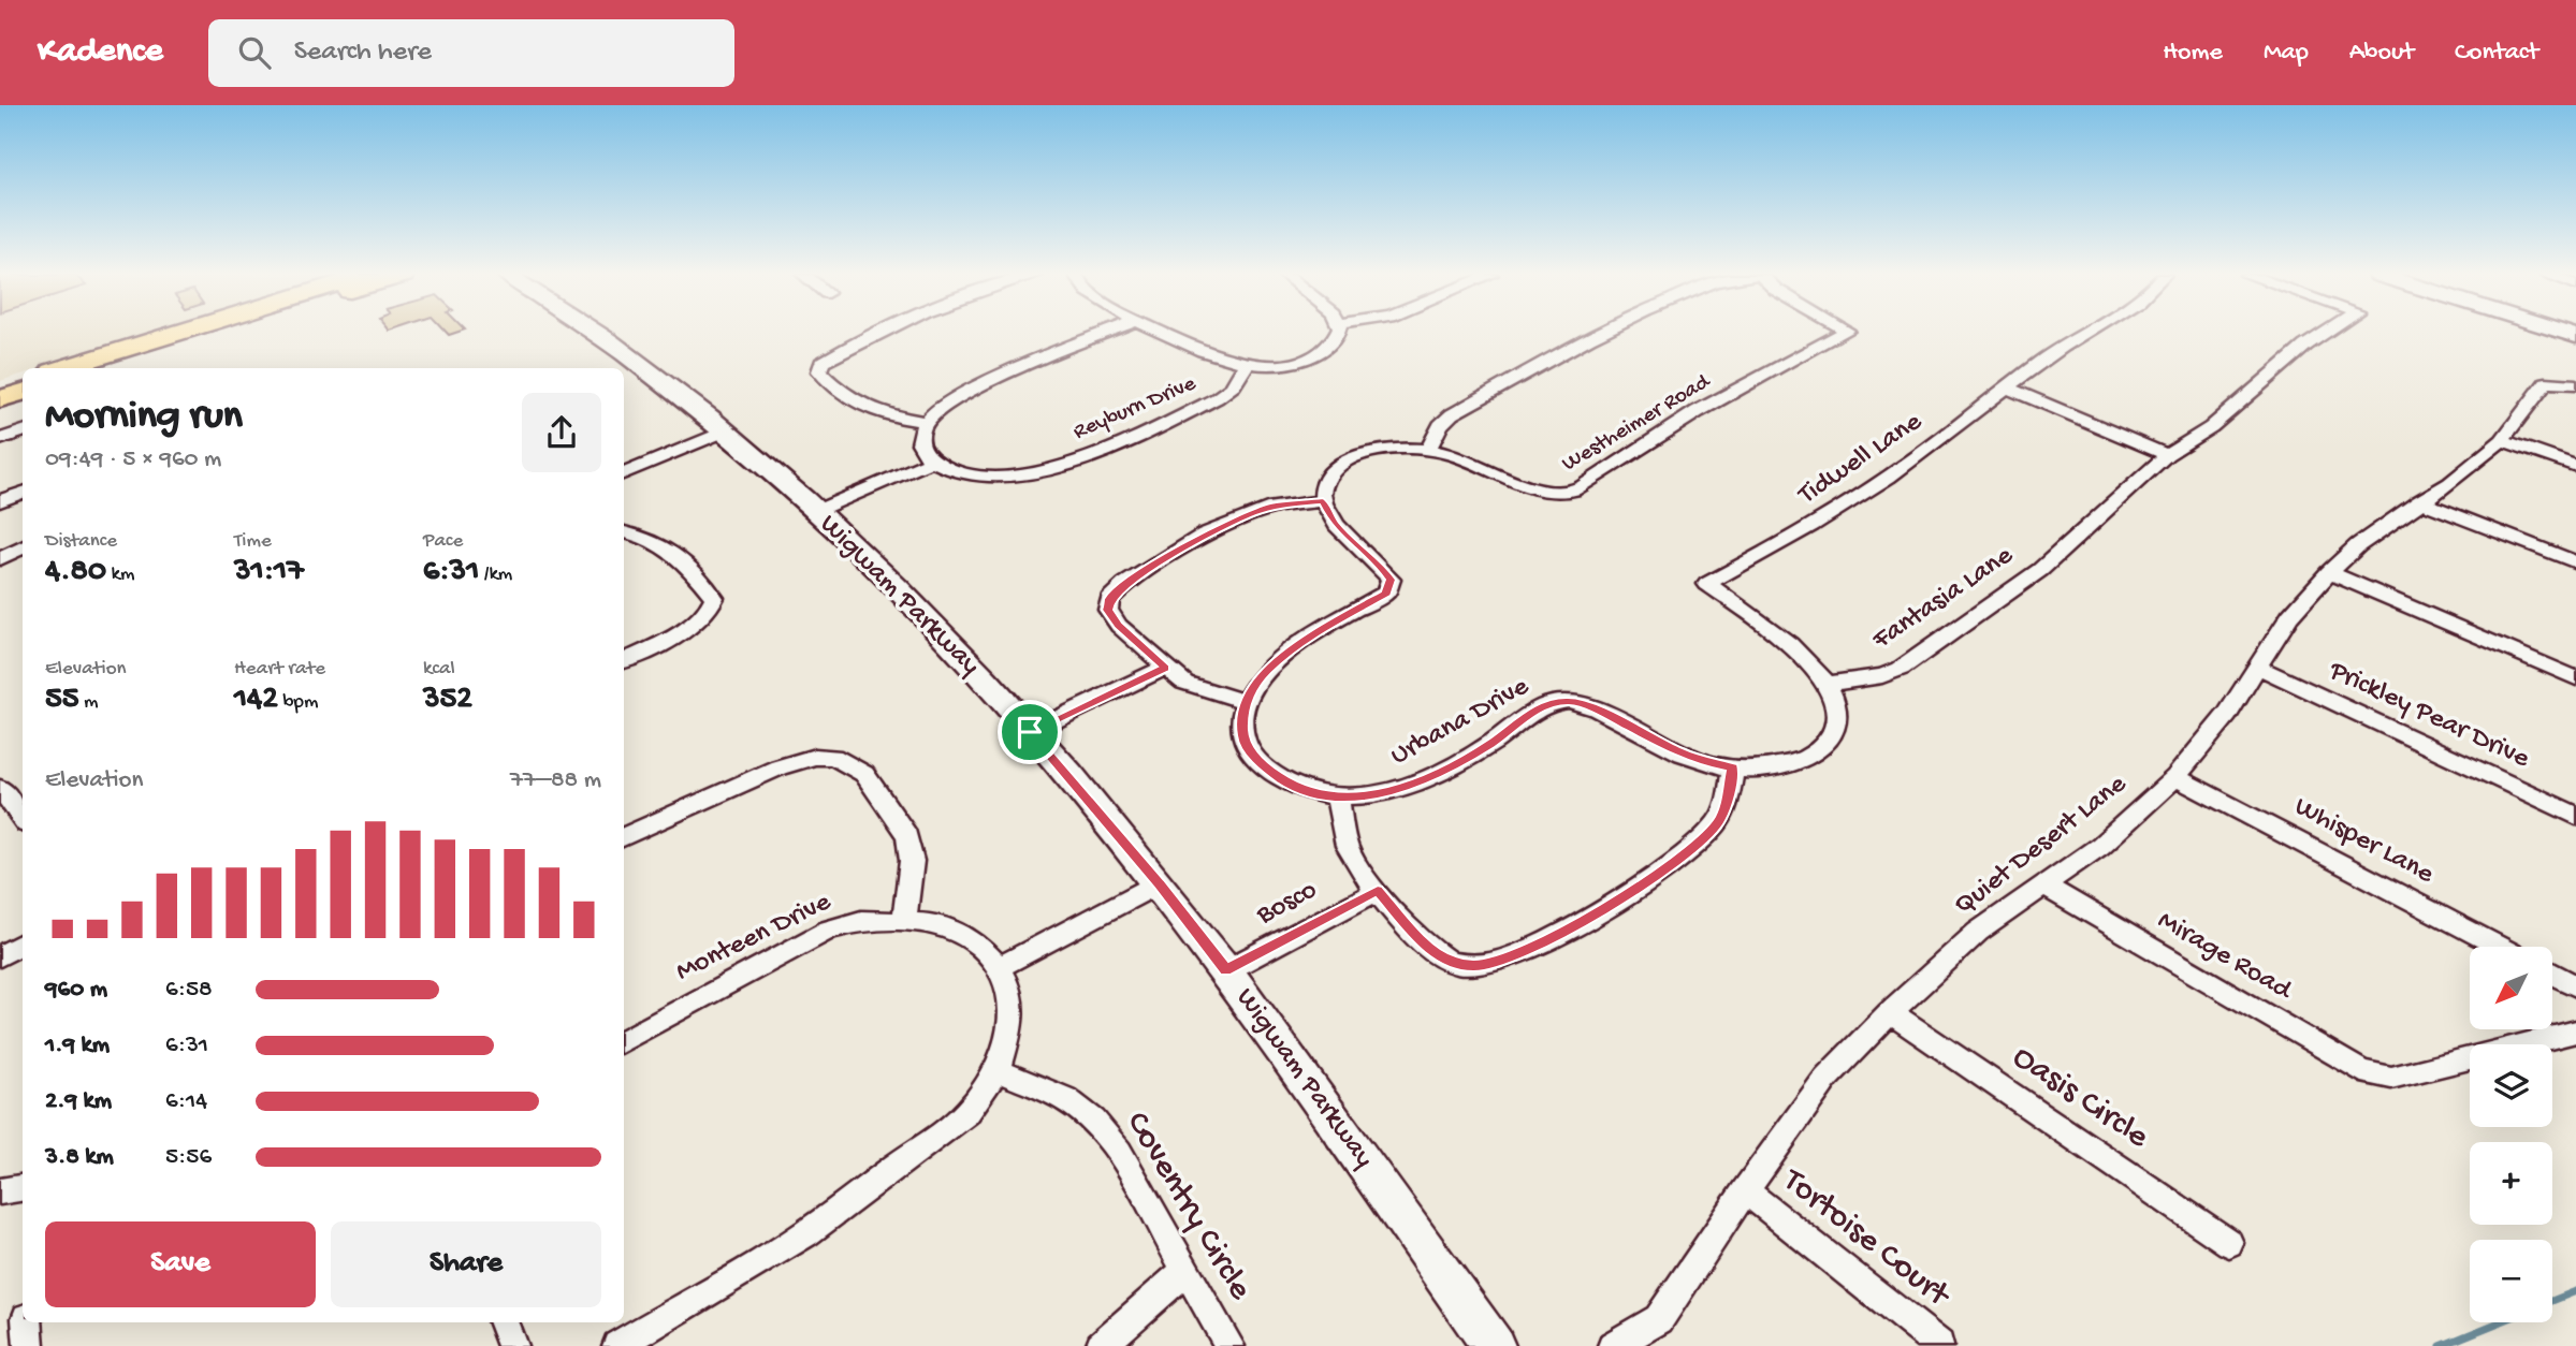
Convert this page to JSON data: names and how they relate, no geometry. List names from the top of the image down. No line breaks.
{"streets":{"main road":["Wigwam Parkway"],"street":["Reyburn Drive","Westheimer Road","Tidwell Lane","Fantasia Lane","Prickley Pear Drive","Urbana Drive","Whisper Lane","Quiet Desert Lane","Bosco","Monteen Drive","Mirage Road","Oasis Circle","Coventry Circle","Tortoise Court"]},"crossings":[["Tidwell Lane","Fantasia Lane"],["Wigwam Parkway","Bosco"],["Prickley Pear Drive","Quiet Desert Lane"],["Whisper Lane","Quiet Desert Lane"],["Quiet Desert Lane","Mirage Road"],["Quiet Desert Lane","Oasis Circle"],["Quiet Desert Lane","Tortoise Court"]],"north":"bottom left","page":{"header":"Kadence","search":"Search here","nav":["Home","Map","About","Contact"],"heading":["Morning run","09:49 · 5 × 960 m"],"stats":[["Distance","4.80 km"],["Time","31:17"],["Pace","6:31 /km"],["Elevation","55 m"],["Heart rate","142 bpm"],["kcal","352"]],"chart":["Elevation","77–88 m"],"map_buttons":["+","−"],"list":[{"name":"960 m","note":"6:58"},{"name":"1.9 km","note":"6:31"},{"name":"2.9 km","note":"6:14"},{"name":"3.8 km","note":"5:56"}],"buttons":["Save","Share"]}}
